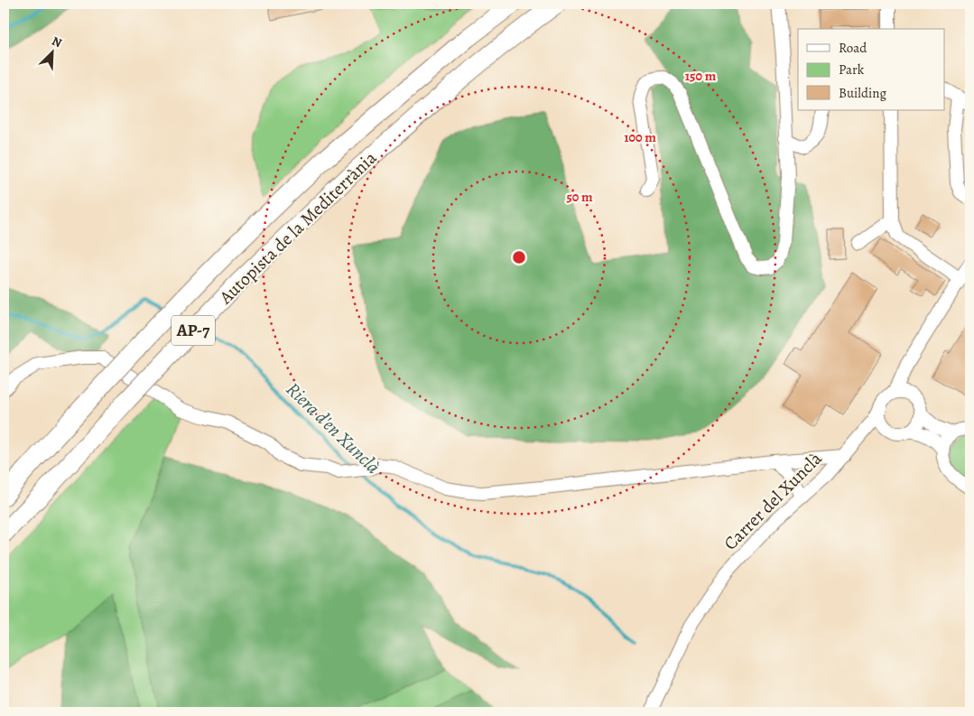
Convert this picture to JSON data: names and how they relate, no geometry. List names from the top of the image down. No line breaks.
{"streets":{"highway":["Autopista de la Mediterrània","AP-7"],"street":["Carrer del Xunclà"]},"water":["Riera d'en Xunclà"],"legend":["Road","Park","Building"],"north":"top right","rings":["150 m","100 m","50 m"]}
